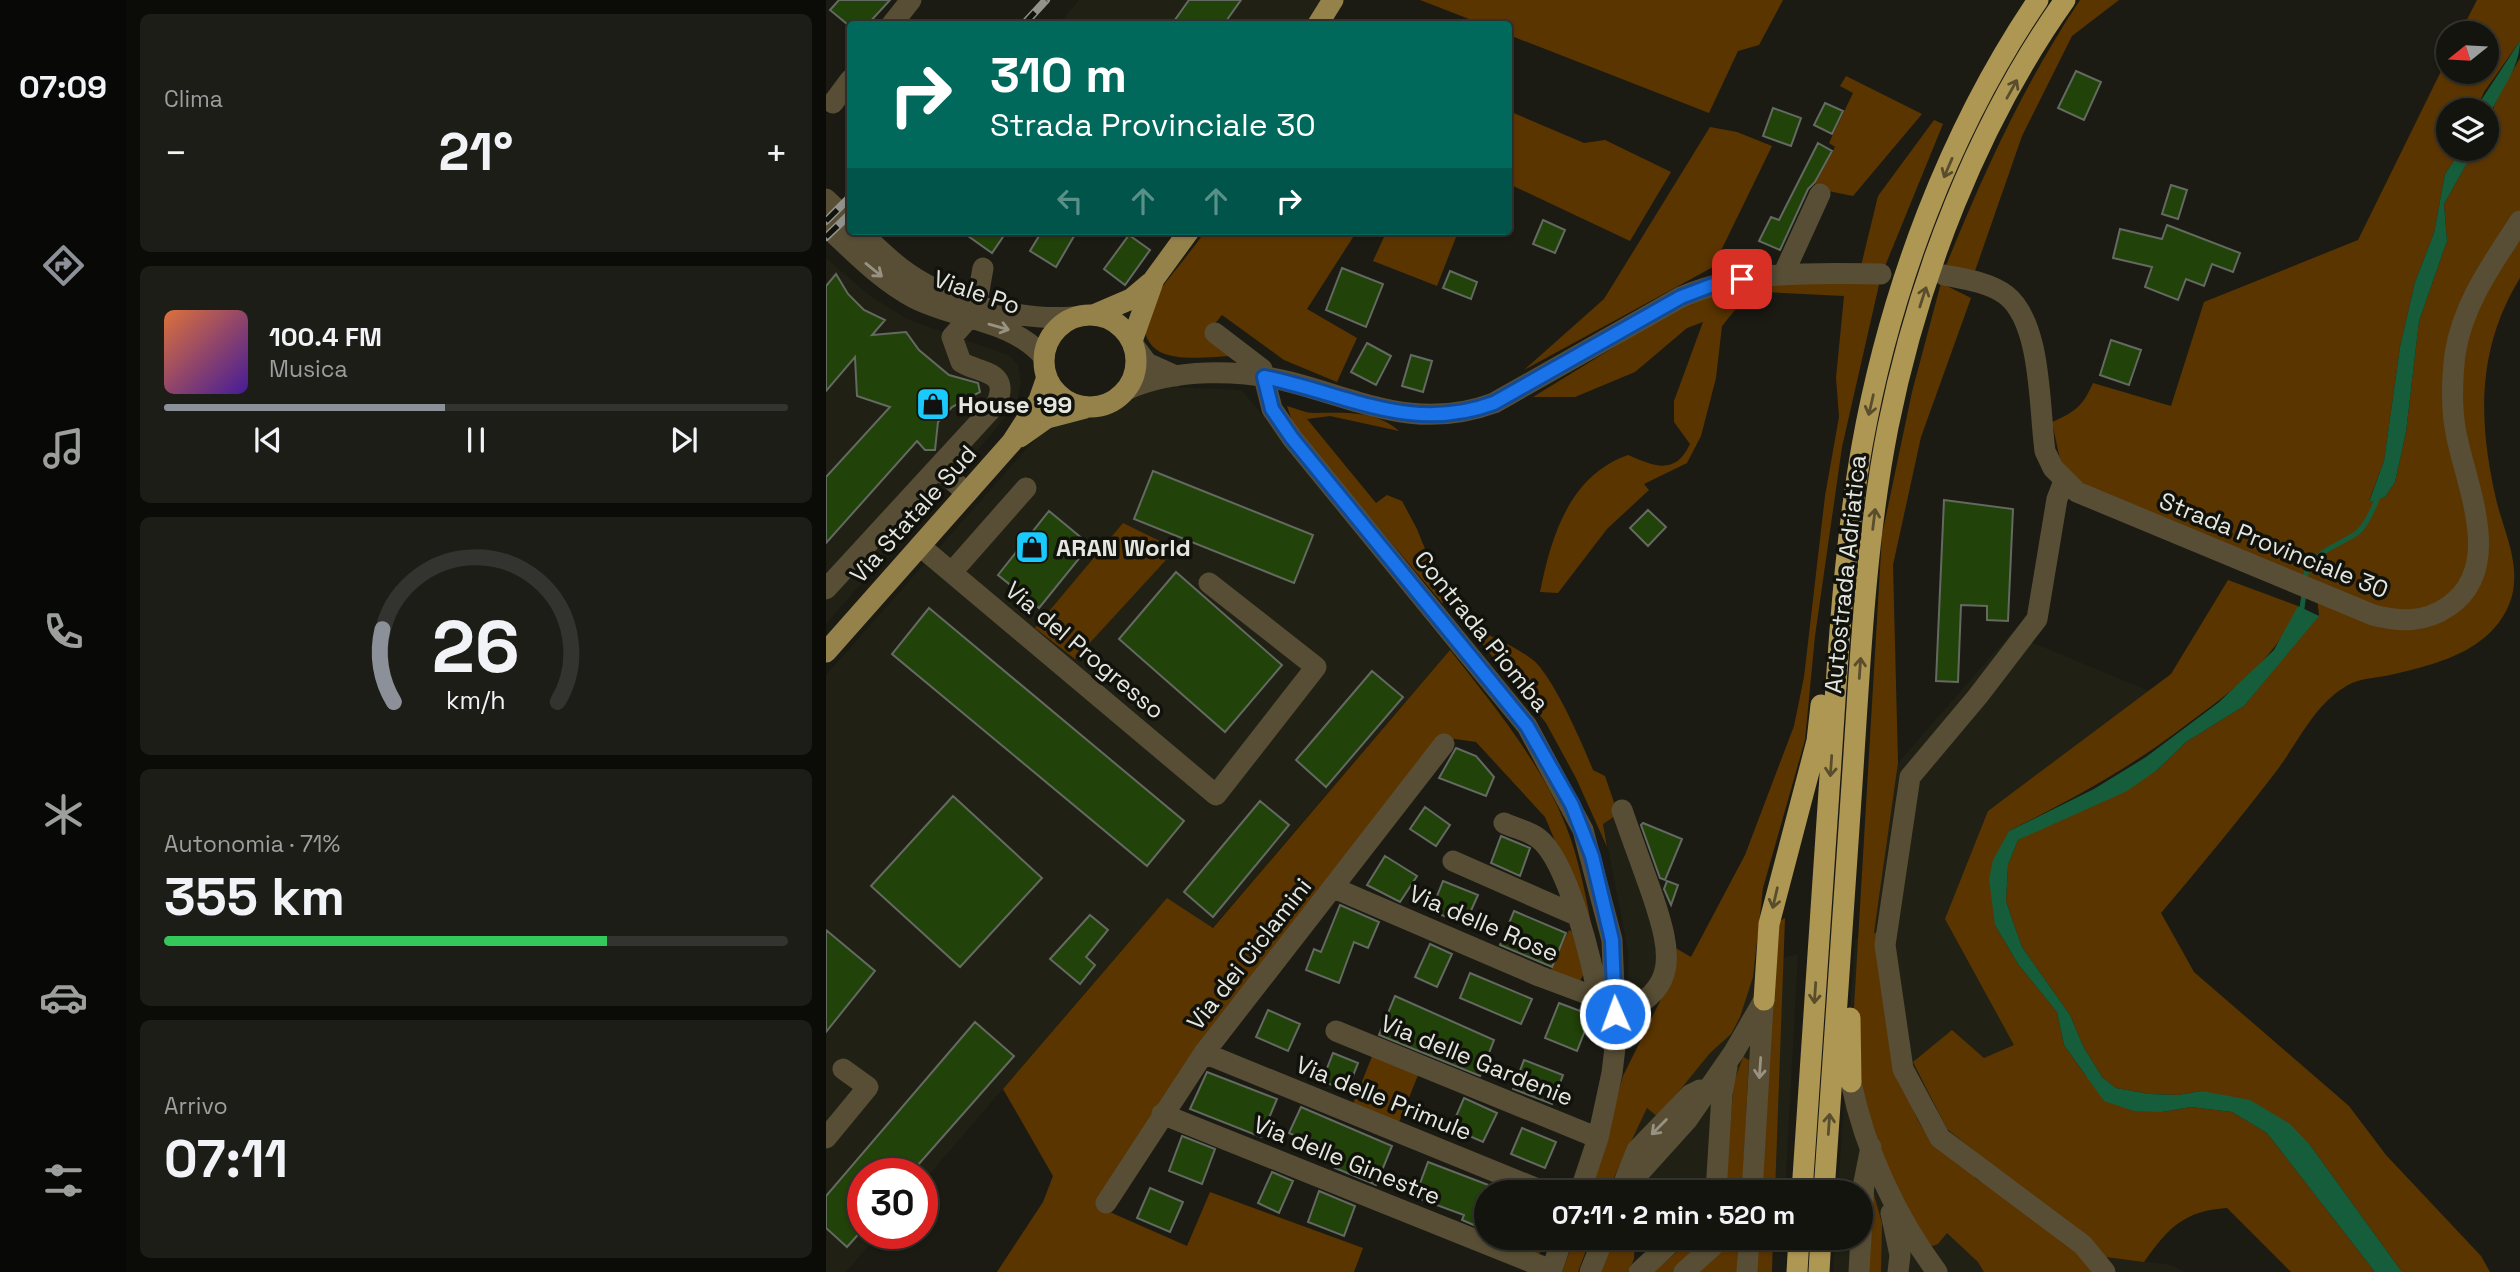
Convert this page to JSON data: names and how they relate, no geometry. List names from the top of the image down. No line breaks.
{"streets":{"highway":["Autostrada Adriatica"],"main road":["Via Statale Sud"],"street":["Viale Po","Strada Provinciale 30","Contrada Piomba","Via del Progresso","Via delle Rose","Via dei Ciclamini","Via delle Gardenie","Via delle Primule","Via delle Ginestre"]},"crossings":[["Via Statale Sud","Via del Progresso"],["Contrada Piomba","Via delle Rose"],["Contrada Piomba","Via delle Gardenie"],["Via delle Rose","Via dei Ciclamini"],["Via dei Ciclamini","Via delle Primule"],["Via dei Ciclamini","Via delle Ginestre"]],"places":{"shop":["House '99","ARAN World"]},"north":"left","page":{"tabs":"07:09","tile":["Clima",["Autonomia · 71%","355 km"],["Arrivo","07:11"]],"turn":["310 m","Strada Provinciale 30"],"heat":["−","21°","+"],"song":["100.4 FM","Musica"],"limit":"30","trip":"07:11 · 2 min · 520 m","gauge":["26","km/h"]}}
